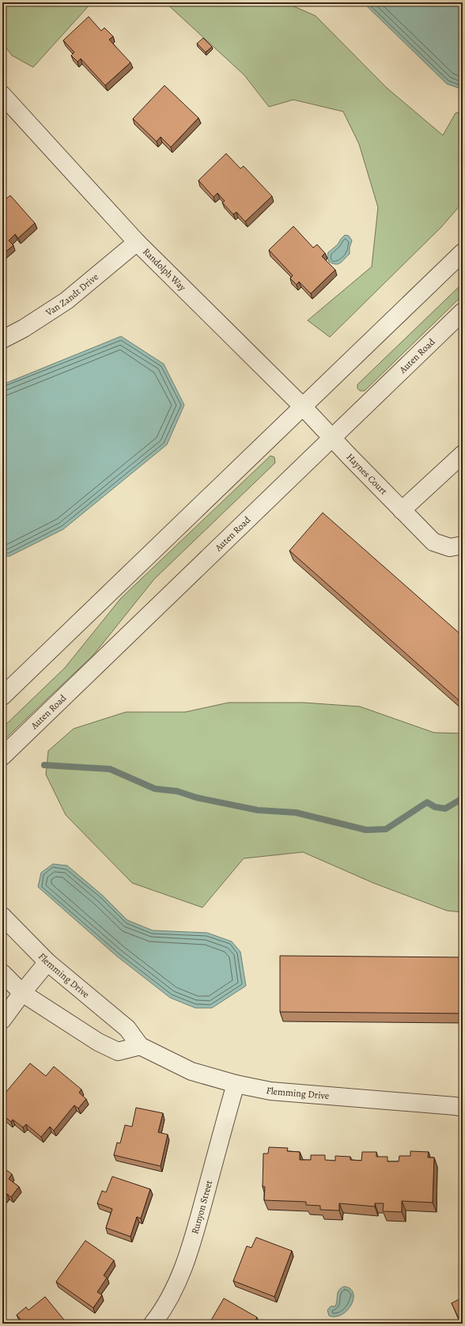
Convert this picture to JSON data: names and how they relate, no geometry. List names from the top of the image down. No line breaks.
{"streets":{"street":["Randolph Way","Van Zandt Drive","Auten Road","Haynes Court","Flemming Drive","Runyon Street"]},"crossings":[["Randolph Way","Van Zandt Drive"],["Randolph Way","Auten Road"],["Randolph Way","Haynes Court"],["Auten Road","Haynes Court"],["Flemming Drive","Runyon Street"]]}
